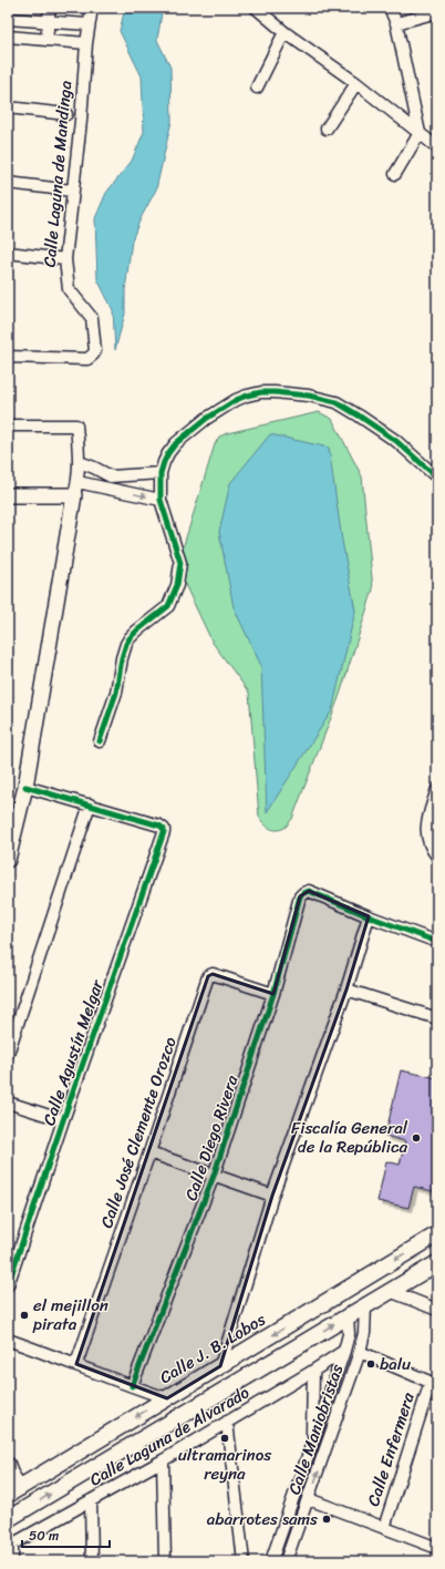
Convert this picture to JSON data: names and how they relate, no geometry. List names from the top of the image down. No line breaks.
{"streets":{"main road":["Calle J. B. Lobos"],"street":["Calle Laguna de Mandinga","Calle Agustín Melgar","Calle José Clemente Orozco","Calle Diego Rivera","Calle Maniobristas","Calle Laguna de Alvarado","Calle Enfermera"]},"crossings":[["Calle José Clemente Orozco","Calle Diego Rivera"],["Calle Maniobristas","Calle Laguna de Alvarado"]],"places":["Fiscalía General de la República","el mejillon pirata","balu","ultramarinos reyna","abarrotes sams"],"scale_bar":"50 m"}
